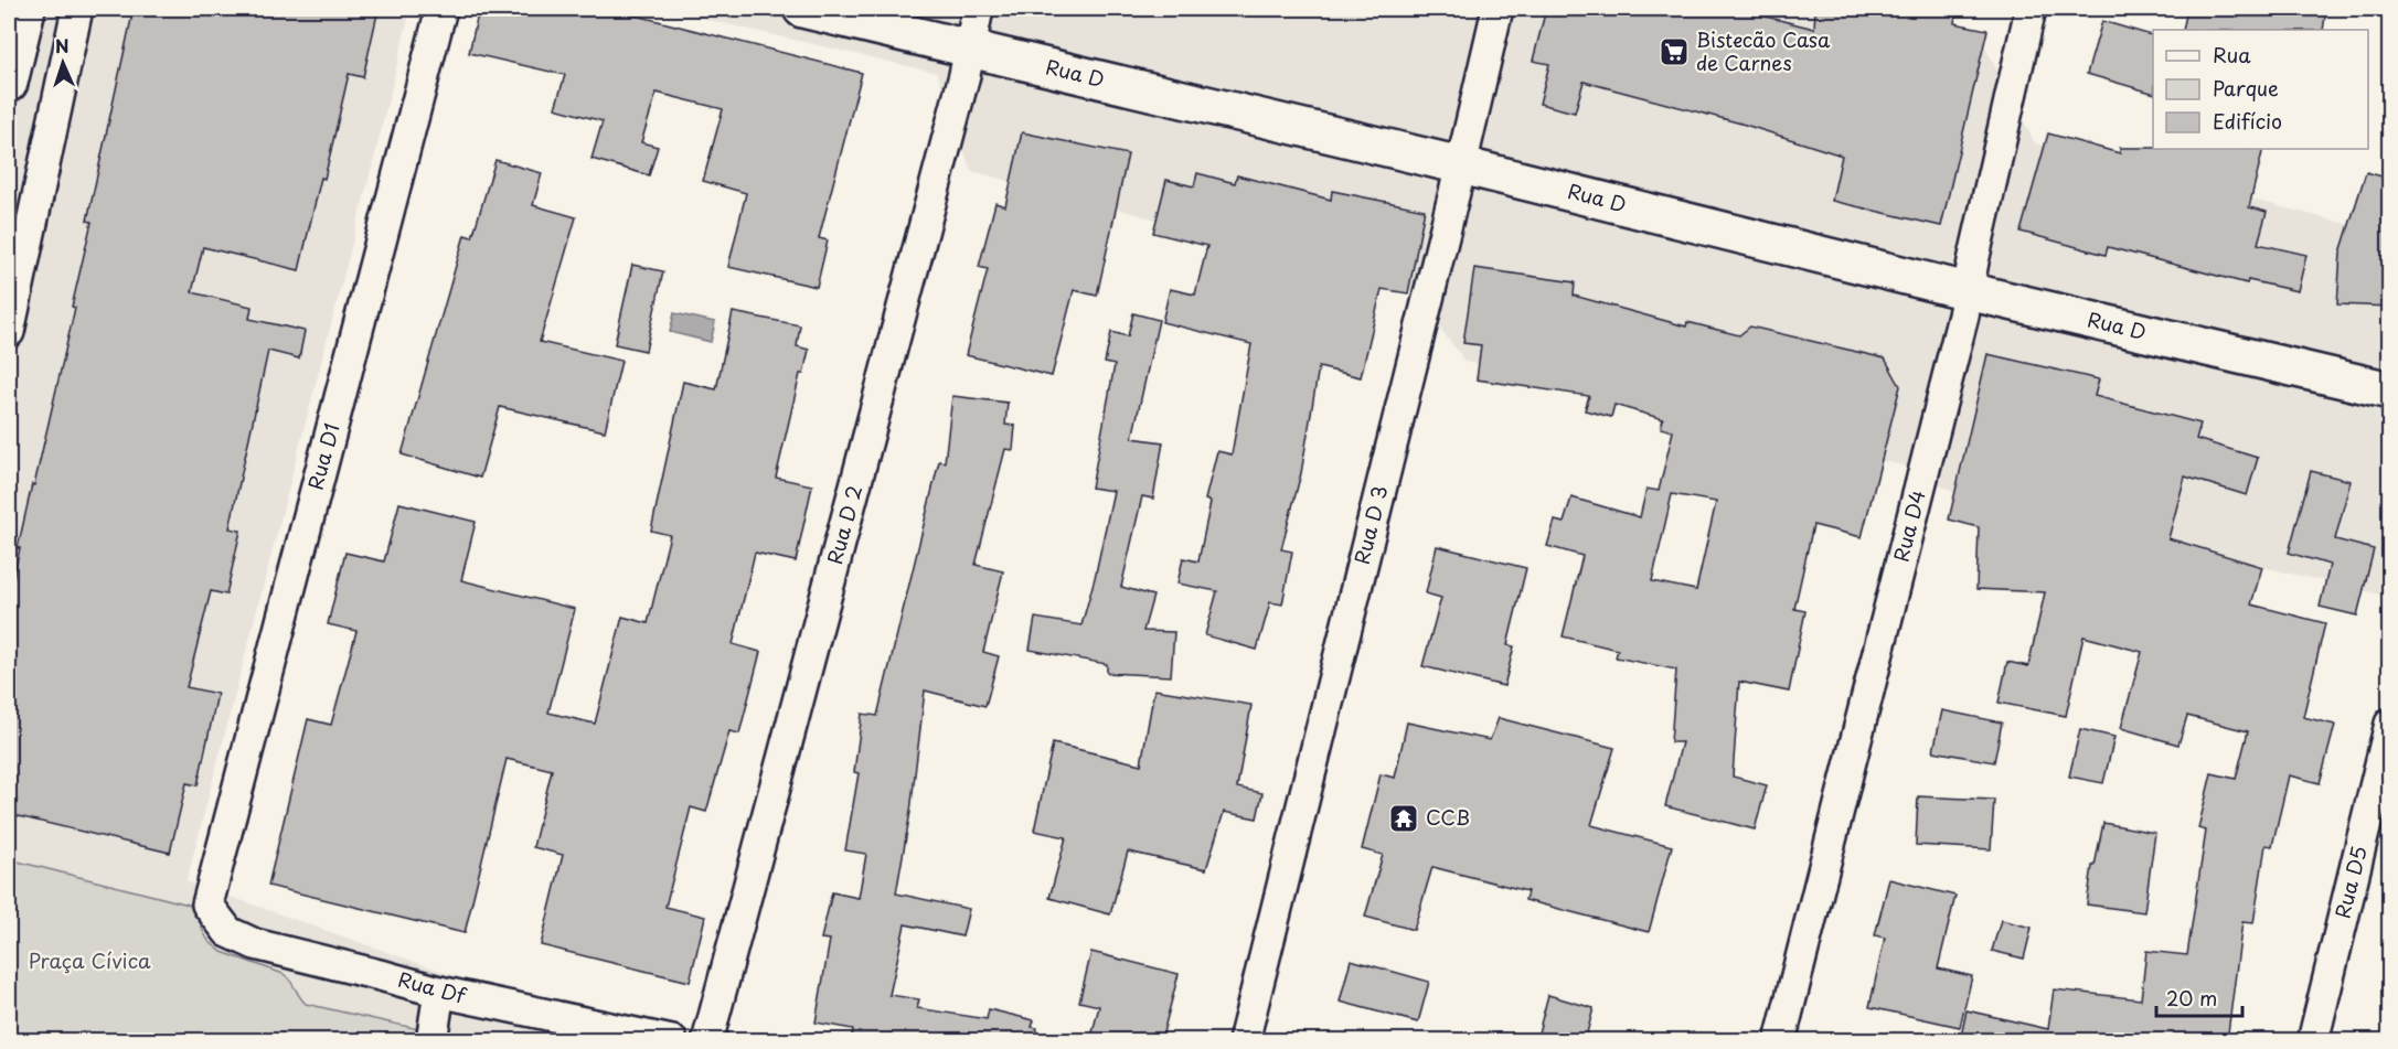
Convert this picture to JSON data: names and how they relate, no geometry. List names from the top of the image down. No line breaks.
{"streets":{"street":["Rua D","Rua D1","Rua D 2","Rua D 3","Rua D4","Rua D5","Rua Df"]},"crossings":[["Rua D","Rua D 2"],["Rua D","Rua D 3"],["Rua D","Rua D4"],["Rua D1","Rua Df"]],"parks":["Praça Cívica"],"places":{"supermarket":["Bistecão Casa de Carnes"],"temple":["CCB"]},"legend":["Rua","Parque","Edifício"],"scale_bar":"20 m","north":"top"}
